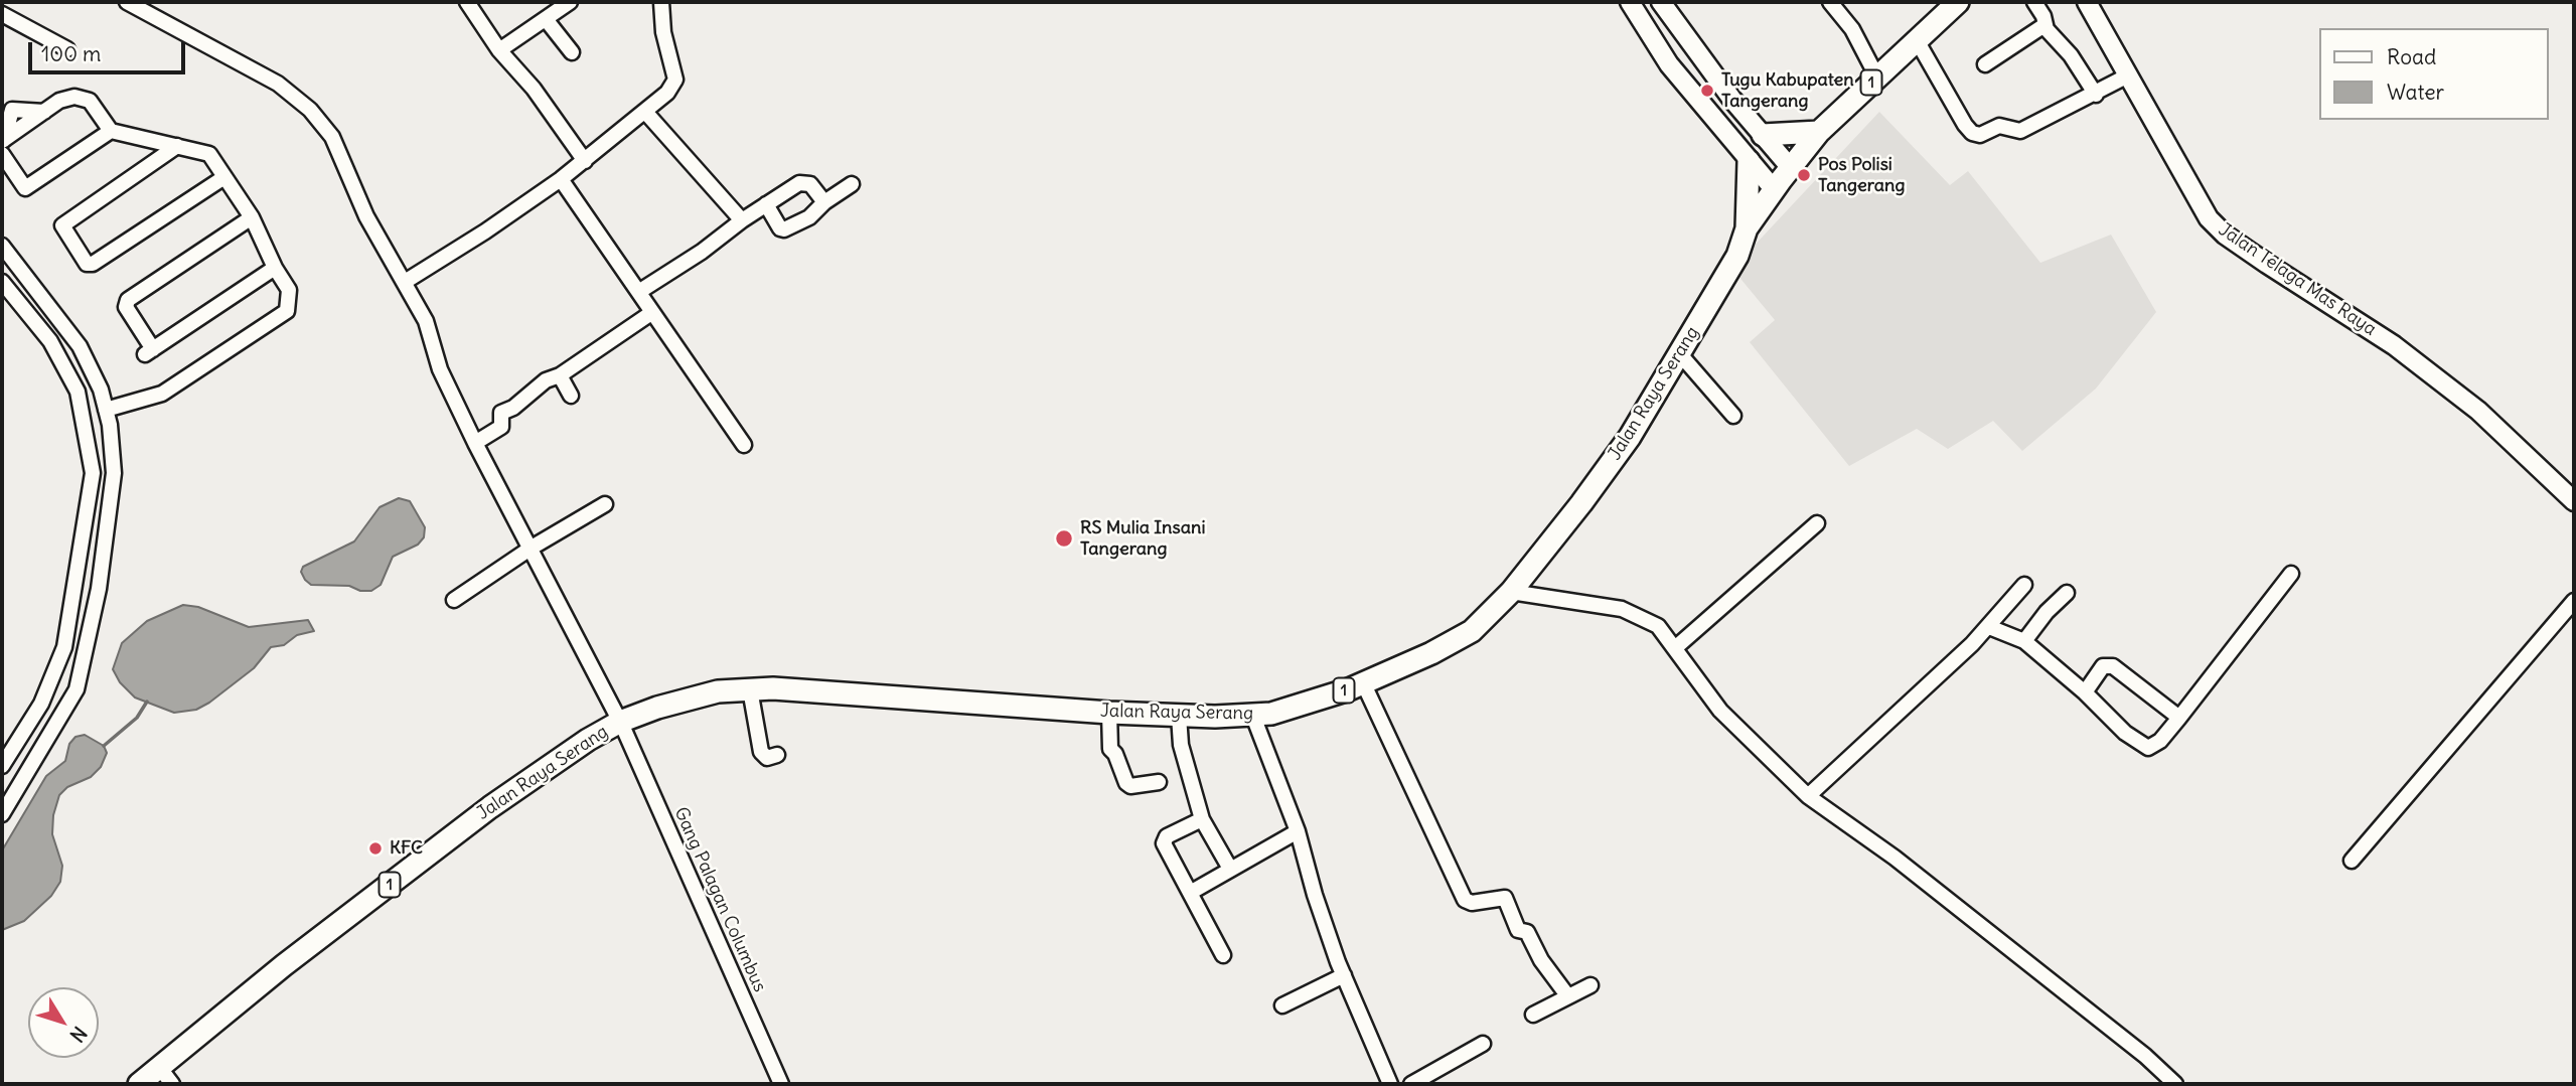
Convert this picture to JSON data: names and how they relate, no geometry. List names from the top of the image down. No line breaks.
{"streets":{"highway":["1","Jalan Raya Serang"],"main road":["Jalan Telaga Mas Raya"],"street":["Gang Palagan Columbus"]},"crossings":[["Jalan Raya Serang","Gang Palagan Columbus"]],"places":["Tugu Kabupaten Tangerang","Pos Polisi Tangerang","RS Mulia Insani Tangerang","KFC"],"legend":["Road","Water"],"scale_bar":"100 m","north":"bottom right"}
